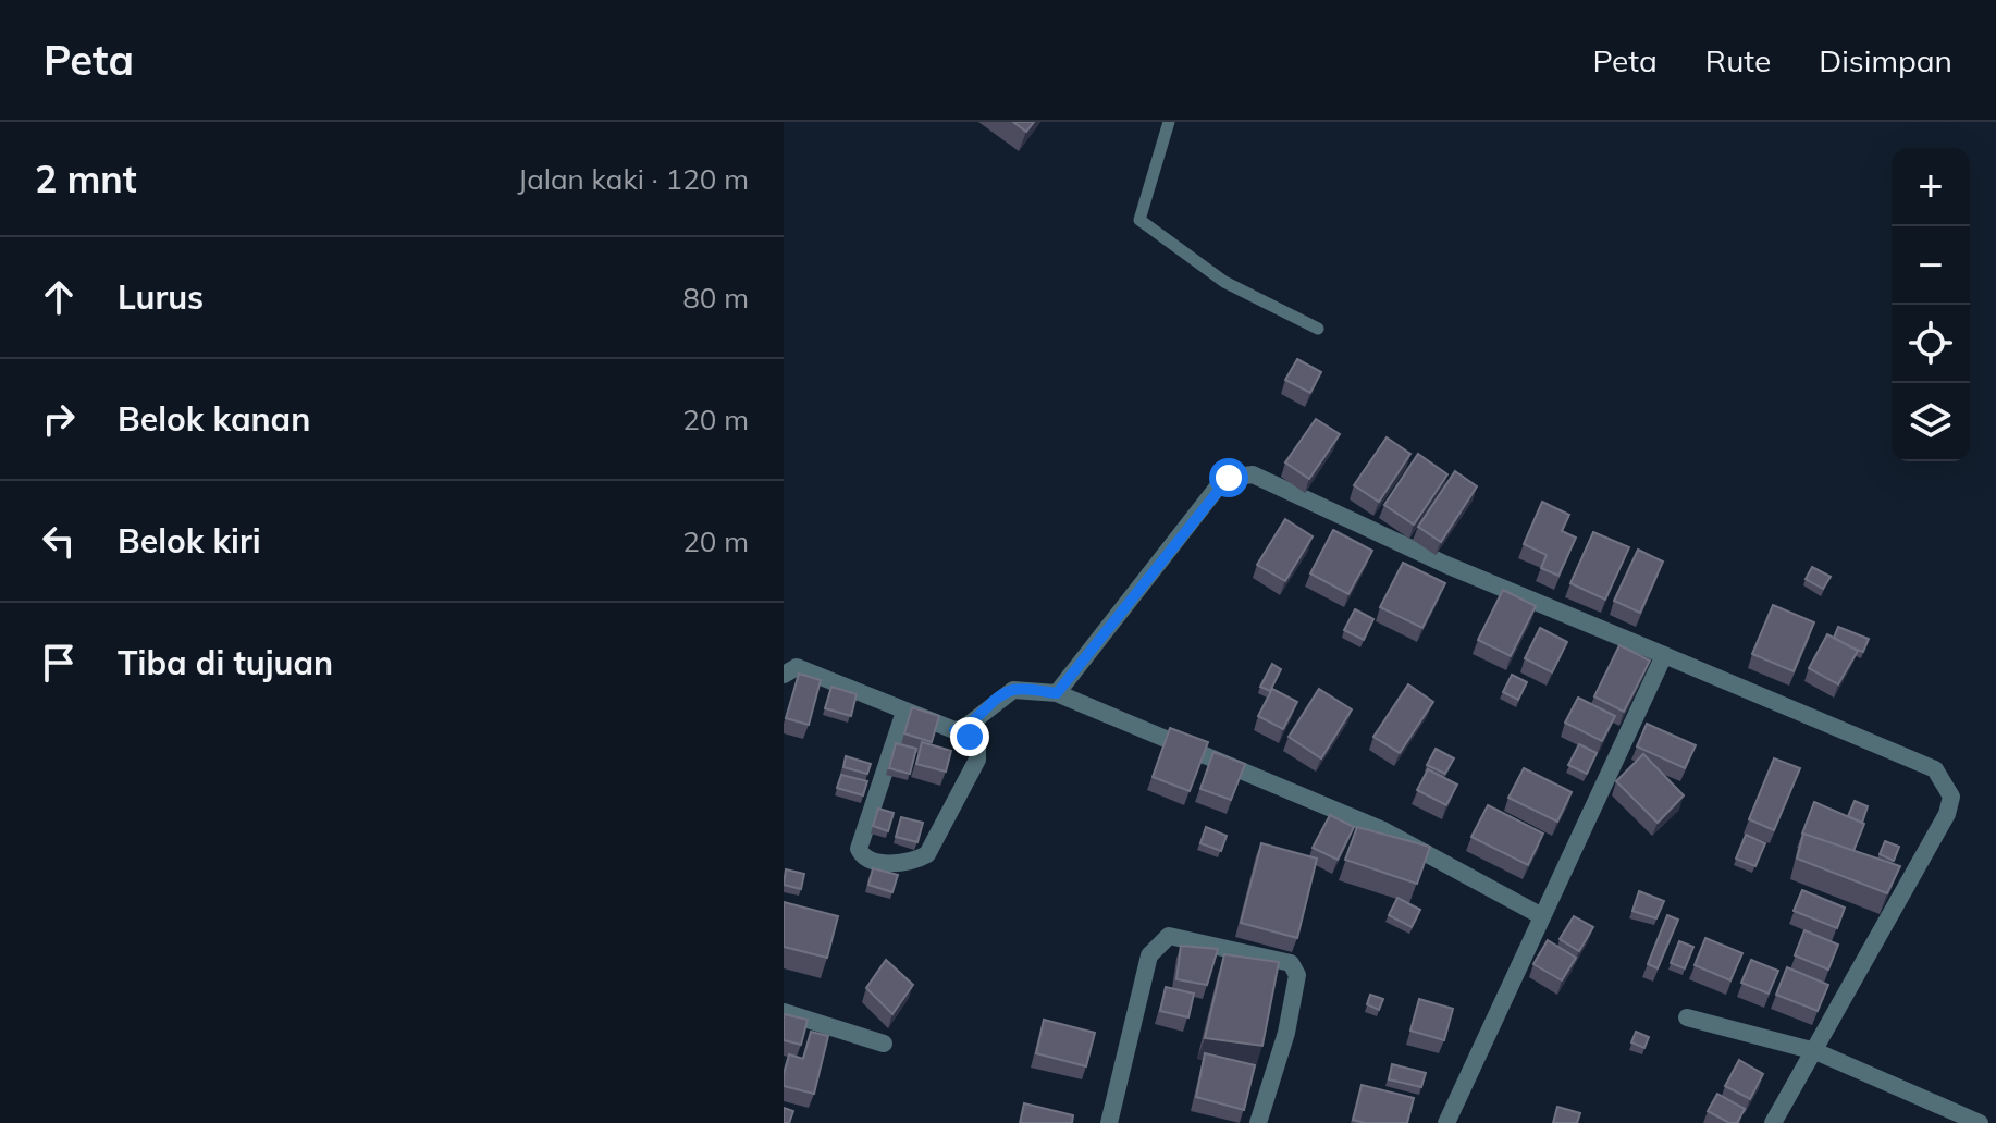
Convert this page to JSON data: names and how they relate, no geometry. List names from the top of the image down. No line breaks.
{"page":{"header":"Peta","nav":["Peta","Rute","Disimpan"],"heading":["2 mnt","Jalan kaki · 120 m"],"map_buttons":["+","−"],"list":[["Lurus","80 m"],["Belok kanan","20 m"],["Belok kiri","20 m"],"Tiba di tujuan"]}}
